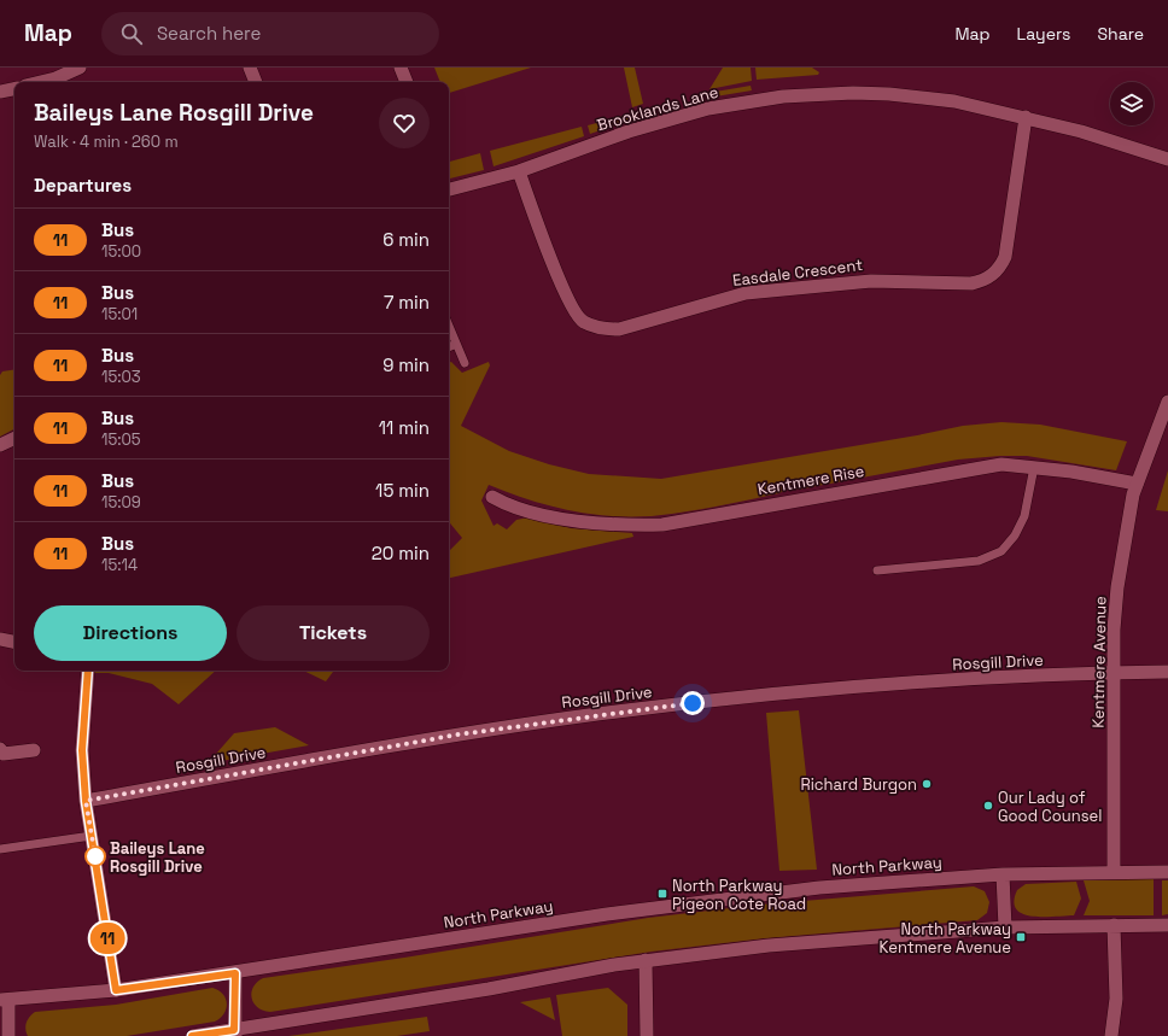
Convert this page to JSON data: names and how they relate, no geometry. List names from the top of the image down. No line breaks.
{"streets":{"street":["Brooklands Lane","Easdale Crescent","Kentmere Rise","Rosgill Drive","Kentmere Avenue","North Parkway"]},"crossings":[["Brooklands Lane","Easdale Crescent"],["Kentmere Rise","Kentmere Avenue"],["Rosgill Drive","Kentmere Avenue"],["Kentmere Avenue","North Parkway"]],"places":{"other":["Richard Burgon","Our Lady of Good Counsel","Baileys Lane Rosgill Drive"],"transit":["North Parkway Pigeon Cote Road","North Parkway Kentmere Avenue"]},"lines":["bus line 11"],"page":{"header":"Map","search":"Search here","nav":["Map","Layers","Share"],"on_map":"11","heading":[["Baileys Lane Rosgill Drive","Walk · 4 min · 260 m"],"Departures"],"list":[{"mark":"11","name":"Bus","note":"15:00","value":"6 min"},{"mark":"11","name":"Bus","note":"15:01","value":"7 min"},{"mark":"11","name":"Bus","note":"15:03","value":"9 min"},{"mark":"11","name":"Bus","note":"15:05","value":"11 min"},{"mark":"11","name":"Bus","note":"15:09","value":"15 min"},{"mark":"11","name":"Bus","note":"15:14","value":"20 min"}],"buttons":["Directions","Tickets"]}}
